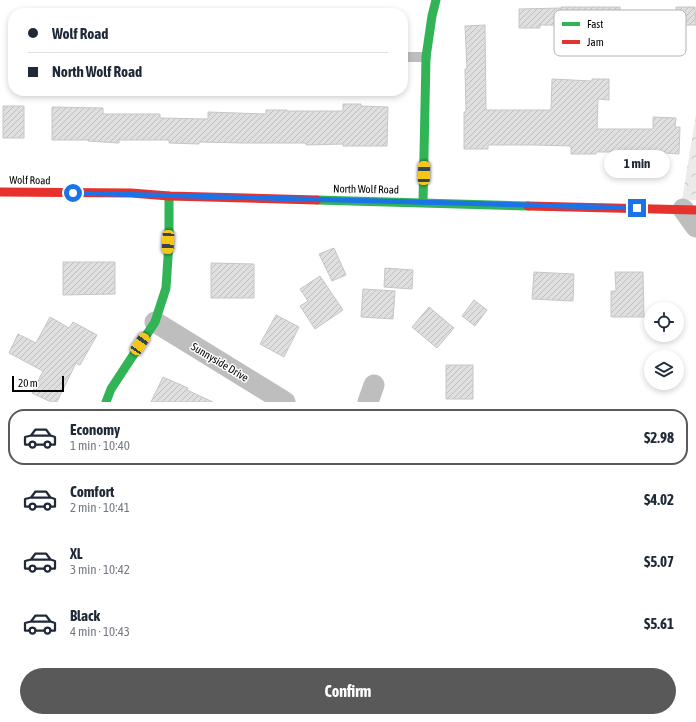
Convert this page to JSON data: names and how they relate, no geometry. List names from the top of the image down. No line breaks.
{"streets":{"main road":["Wolf Road","North Wolf Road"],"street":["Sunnyside Drive"]},"crossings":[["Wolf Road","North Wolf Road"]],"legend":["Fast","Jam"],"scale_bar":"20 m","page":{"banner":["Wolf Road","North Wolf Road"],"bubble":"1 min","scale":"20 m","list":[{"name":"Economy","note":"1 min · 10:40","value":"$2.98"},{"name":"Comfort","note":"2 min · 10:41","value":"$4.02"},{"name":"XL","note":"3 min · 10:42","value":"$5.07"},{"name":"Black","note":"4 min · 10:43","value":"$5.61"}],"buttons":"Confirm"}}
